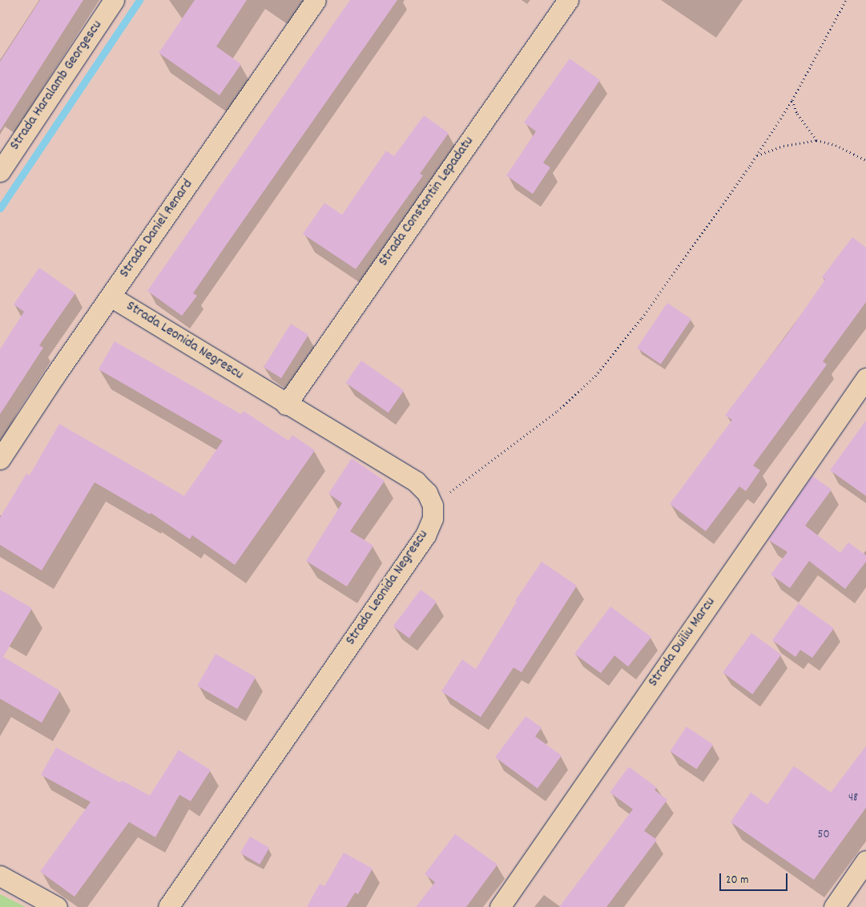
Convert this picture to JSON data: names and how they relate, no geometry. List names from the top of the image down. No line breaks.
{"streets":{"street":["Strada Haralamb Georgescu","Strada Constantin Lepadatu","Strada Daniel Renard","Strada Leonida Negrescu","Strada Duiliu Marcu"]},"crossings":[["Strada Constantin Lepadatu","Strada Leonida Negrescu"],["Strada Daniel Renard","Strada Leonida Negrescu"]],"house_numbers":["48","50"],"scale_bar":"20 m"}
